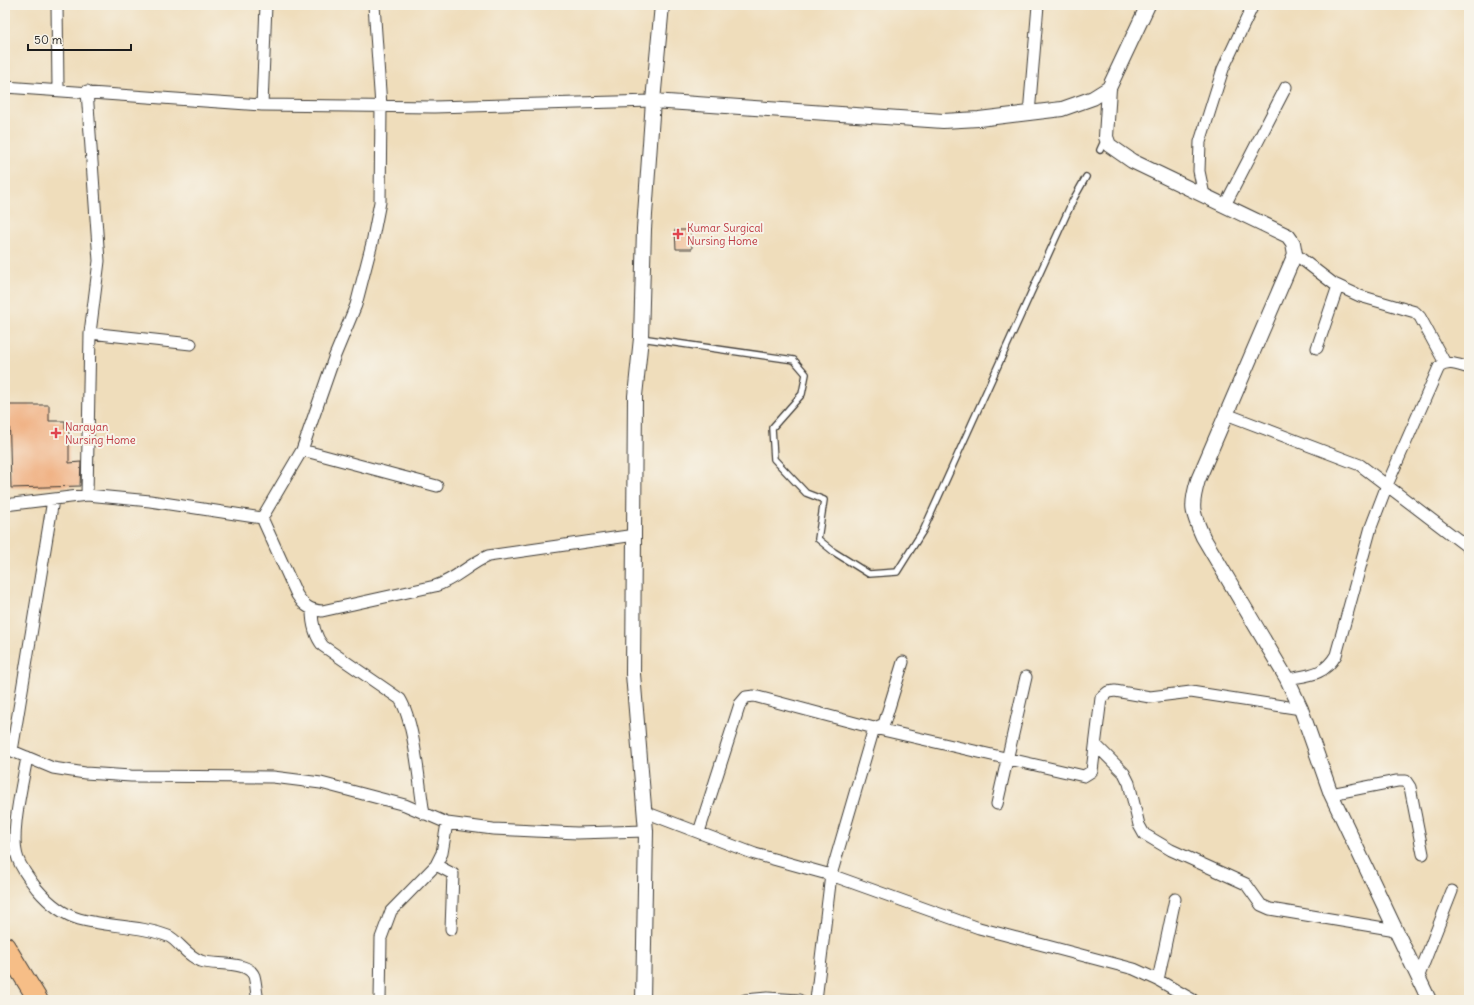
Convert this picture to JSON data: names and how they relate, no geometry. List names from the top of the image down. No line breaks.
{"places":{"health":["Kumar Surgical Nursing Home","Narayan Nursing Home"]},"scale_bar":"50 m"}
